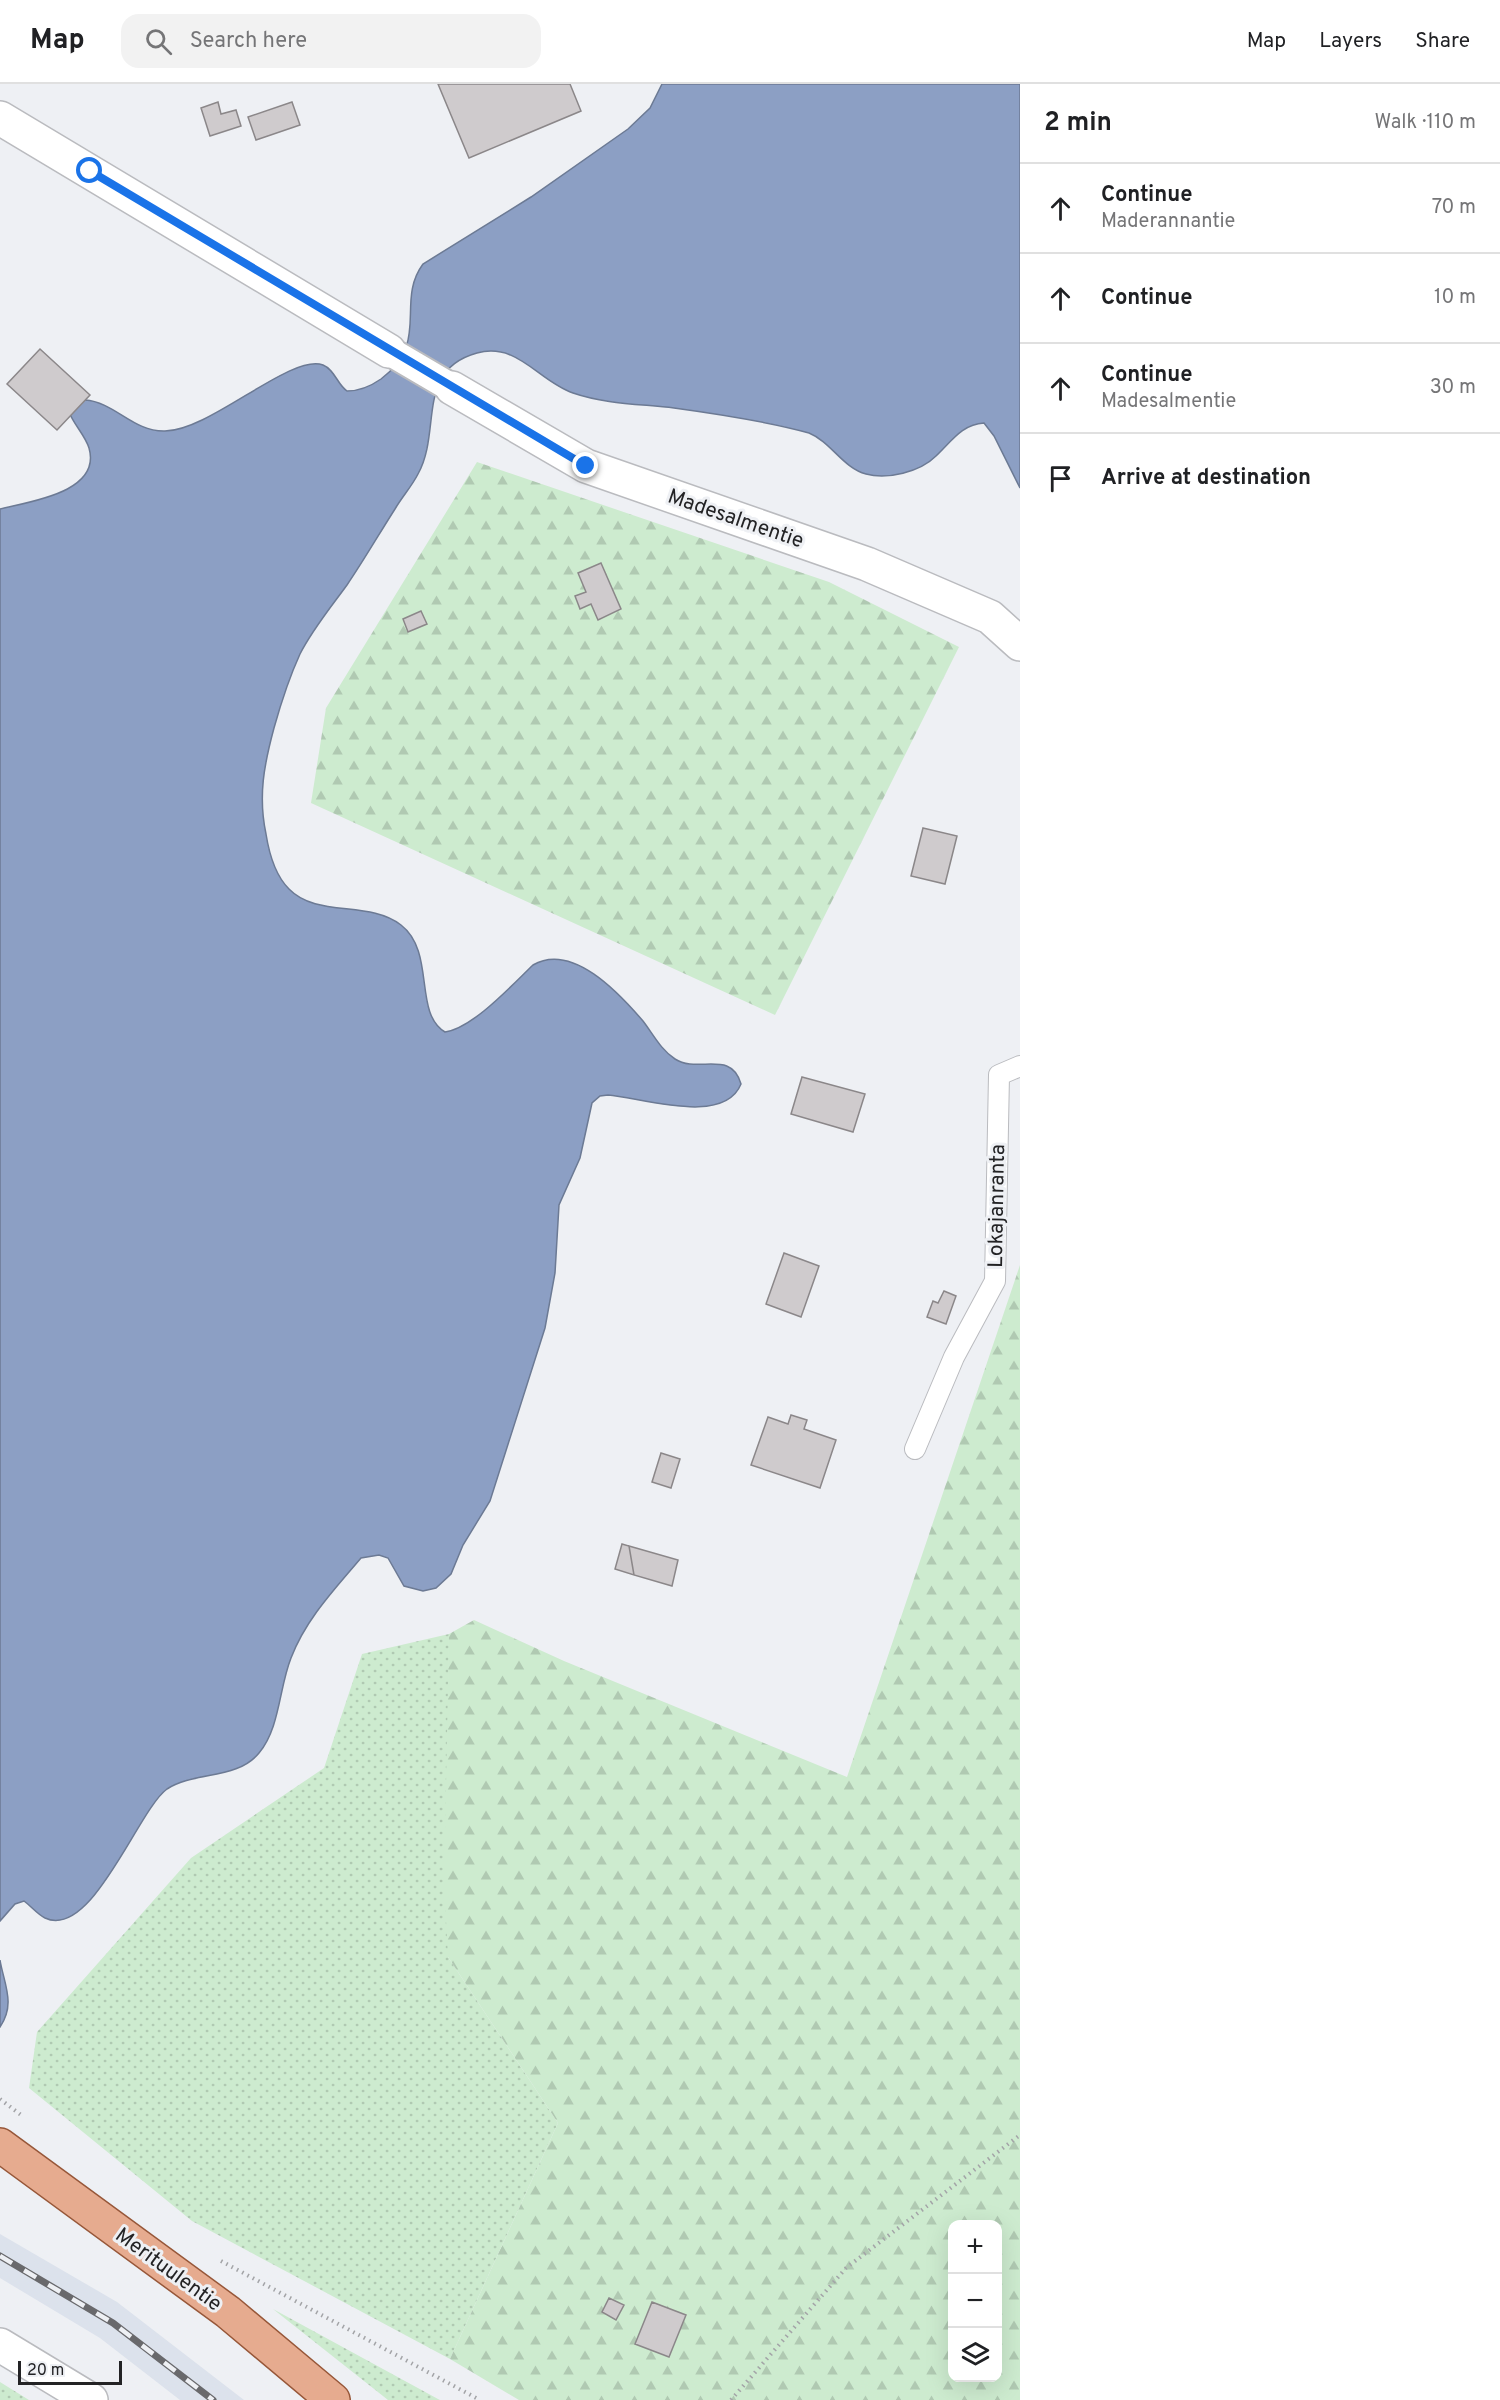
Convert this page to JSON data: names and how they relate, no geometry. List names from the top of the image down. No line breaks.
{"streets":{"main road":["Merituulentie"],"street":["Madesalmentie"],"lane":["Lokajanranta"]},"scale_bar":"20 m","page":{"header":"Map","search":"Search here","nav":["Map","Layers","Share"],"heading":["2 min","Walk · 110 m"],"list":[["Continue","Maderannantie","70 m"],["Continue","10 m"],["Continue","Madesalmentie","30 m"],"Arrive at destination"],"map_buttons":["+","−"],"scale":"20 m"}}
